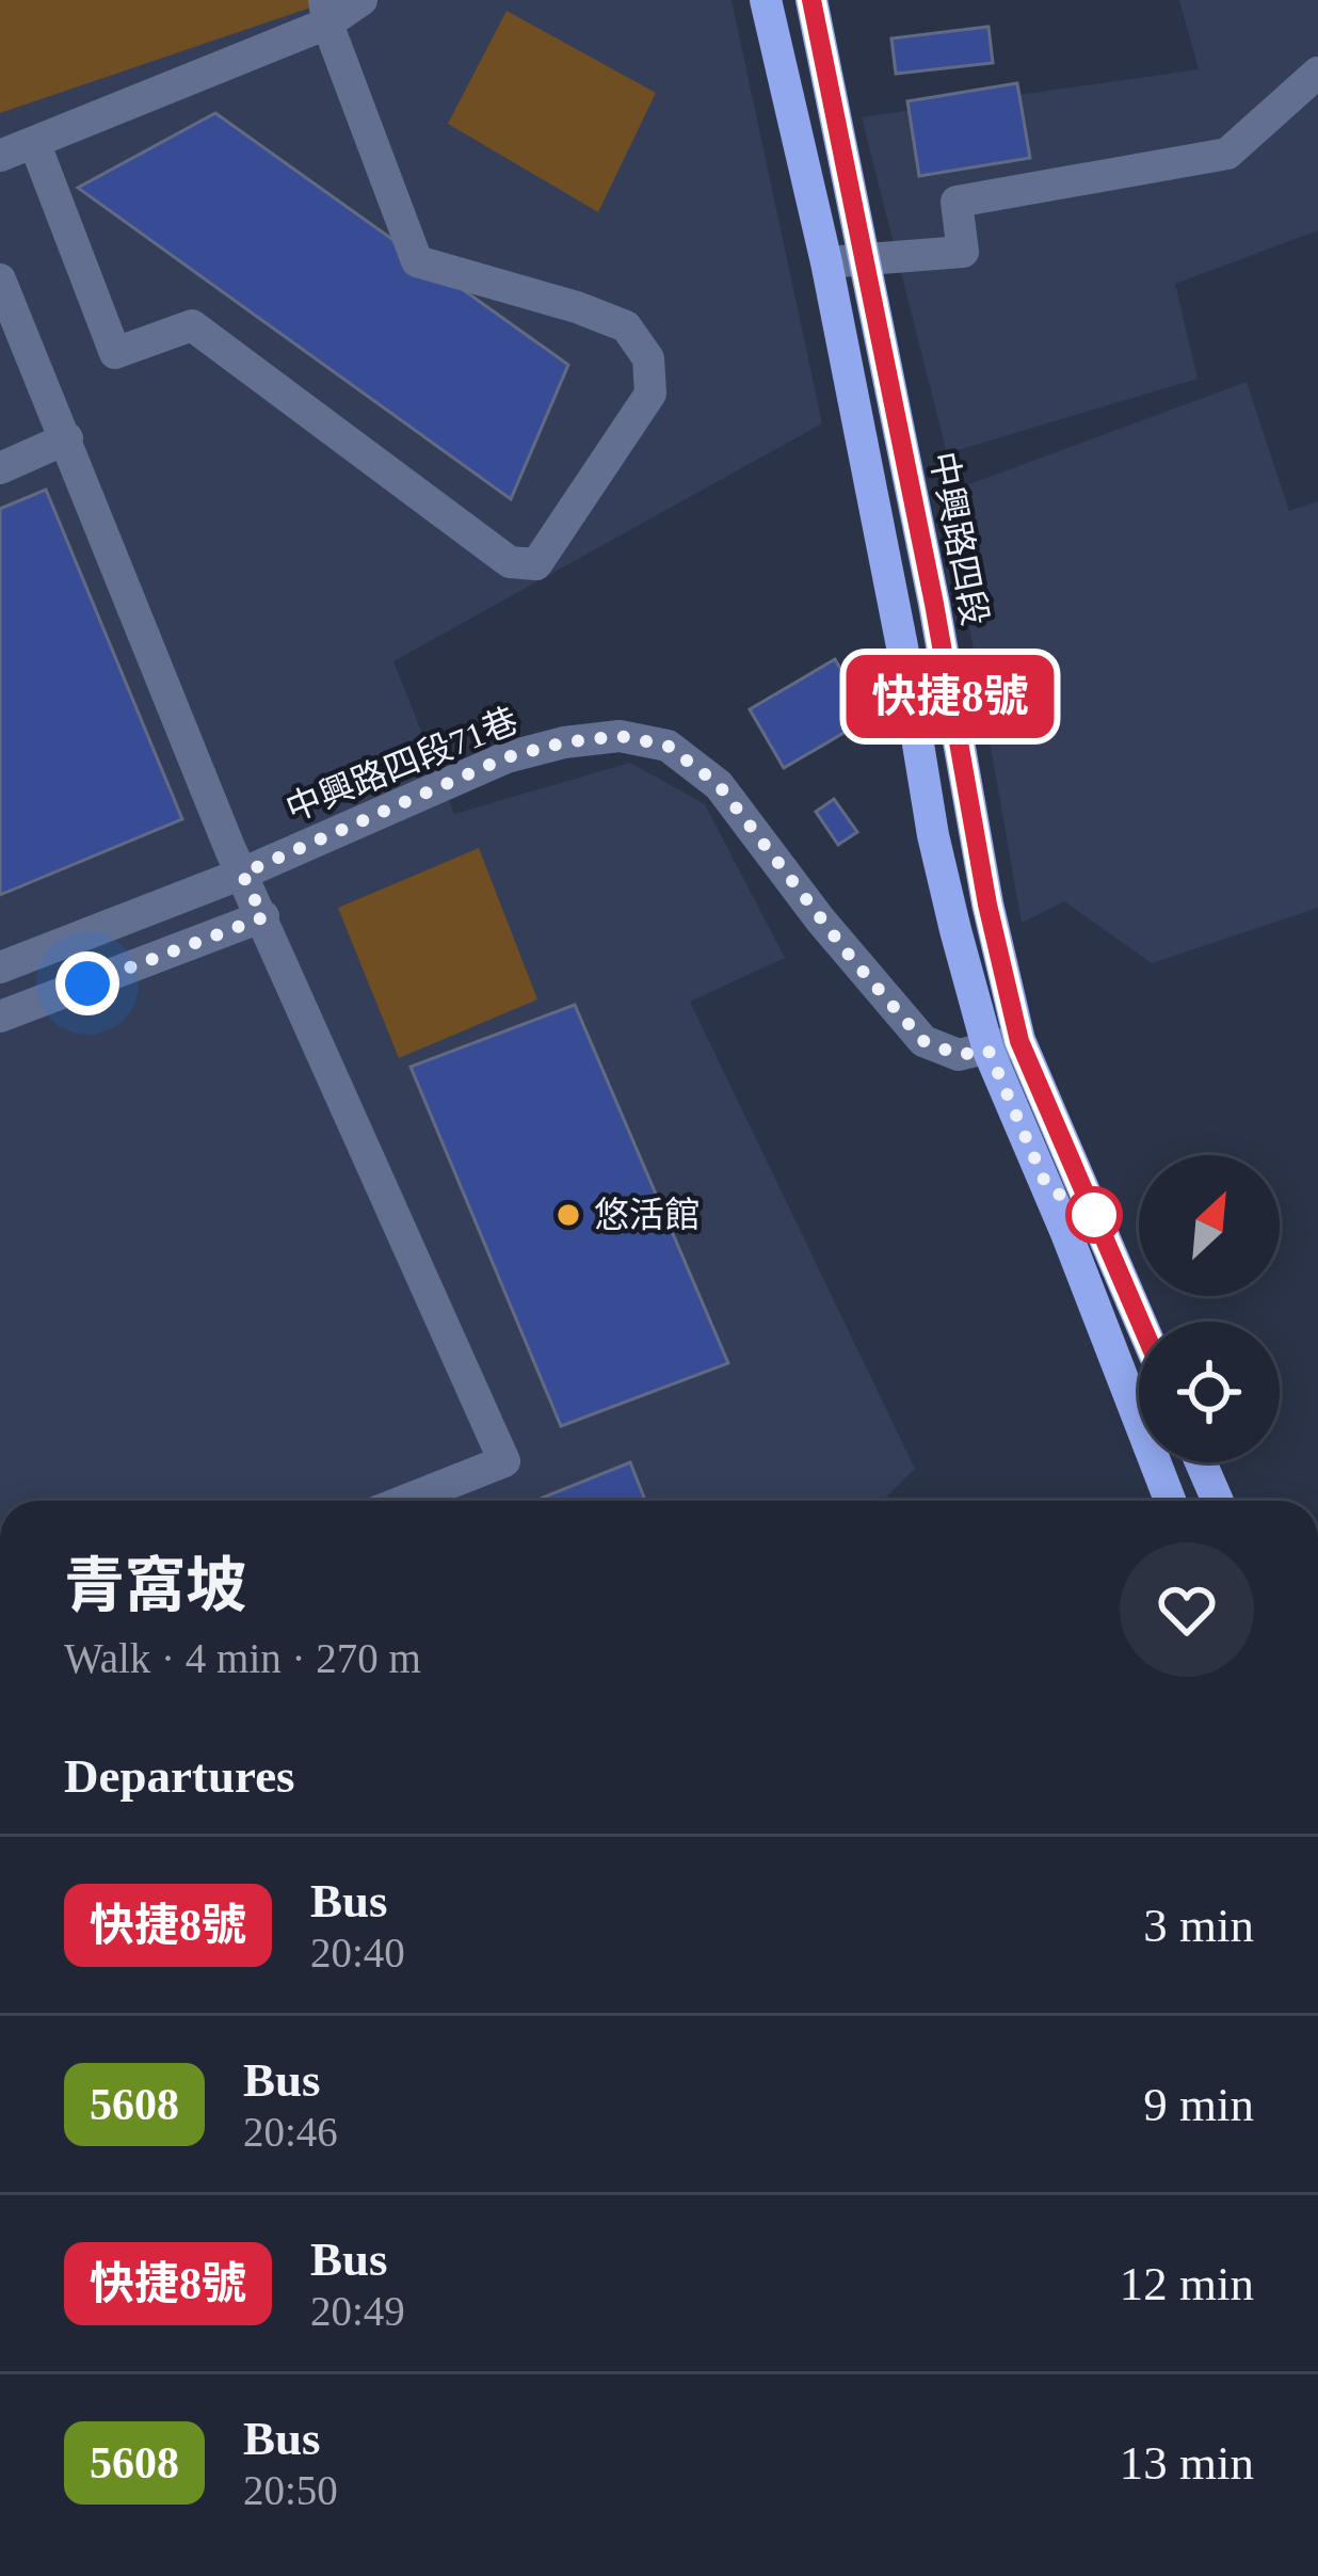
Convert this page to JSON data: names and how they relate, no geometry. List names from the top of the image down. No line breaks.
{"streets":{"main road":["中興路四段"],"street":["中興路四段71巷"]},"crossings":[["中興路四段","中興路四段71巷"]],"places":["悠活館"],"lines":["bus line 快捷8號"],"north":"top right","page":{"on_map":"快捷8號","heading":[["青窩坡","Walk · 4 min · 270 m"],"Departures"],"list":[{"mark":"快捷8號","name":"Bus","note":"20:40","value":"3 min"},{"mark":"5608","name":"Bus","note":"20:46","value":"9 min"},{"mark":"快捷8號","name":"Bus","note":"20:49","value":"12 min"},{"mark":"5608","name":"Bus","note":"20:50","value":"13 min"}]}}
